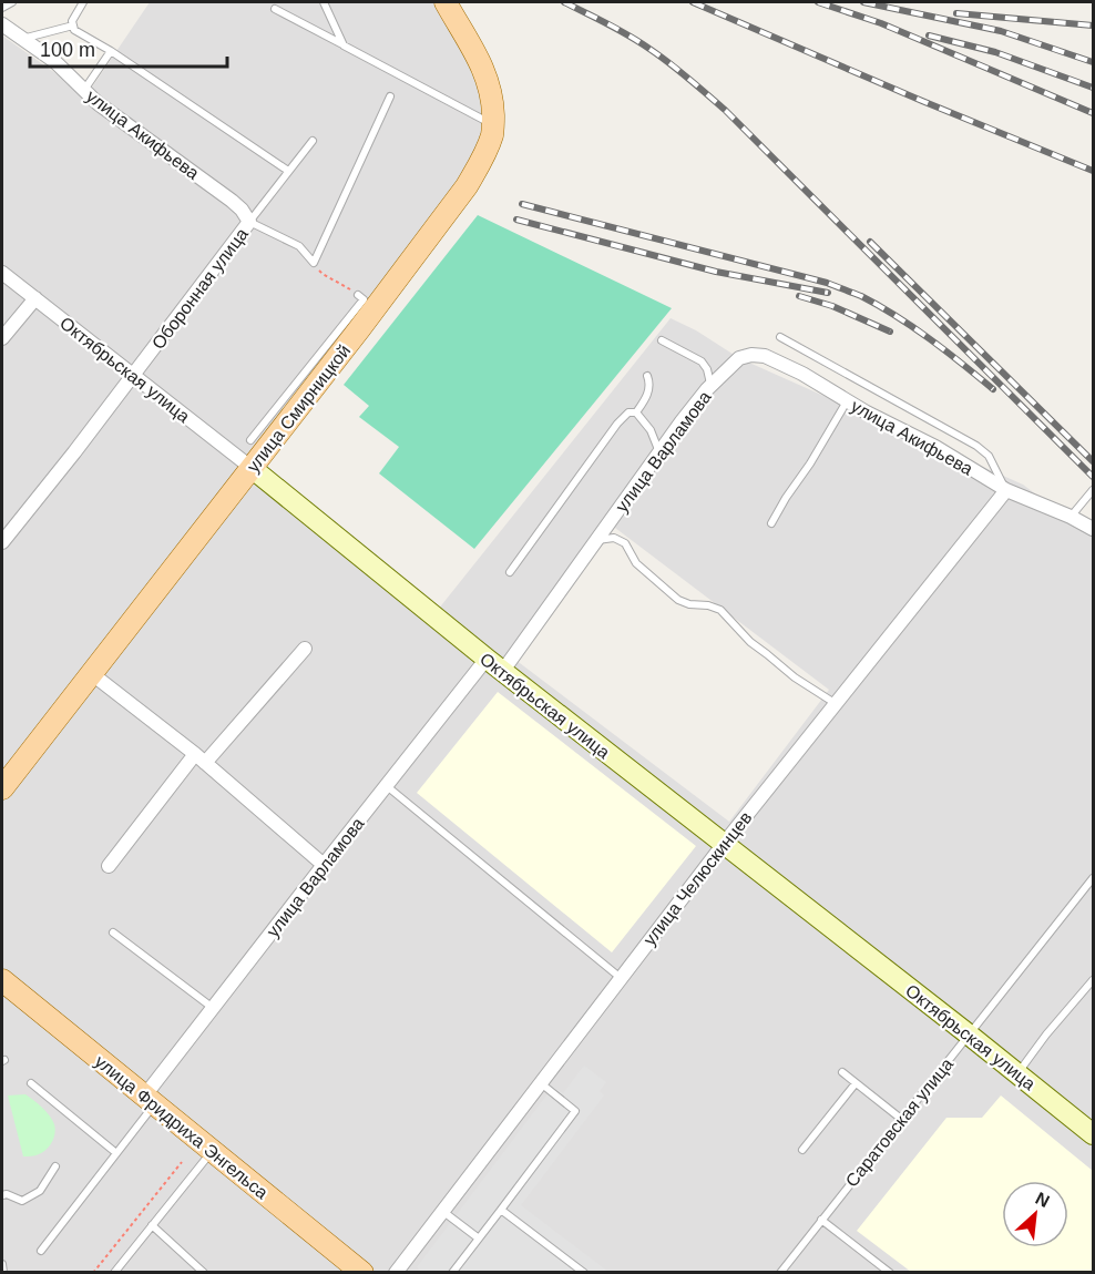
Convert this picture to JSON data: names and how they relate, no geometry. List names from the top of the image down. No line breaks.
{"streets":{"main road":["Октябрьская улица","улица Смирницкой","улица Фридриха Энгельса"],"street":["улица Акифьева","Оборонная улица","улица Варламова","улица Челюскинцев"],"lane":["Саратовская улица"]},"crossings":[["улица Акифьева","Оборонная улица"],["улица Акифьева","улица Варламова"],["улица Акифьева","улица Челюскинцев"],["Оборонная улица","Октябрьская улица"],["Октябрьская улица","улица Смирницкой"],["Октябрьская улица","улица Варламова"],["Октябрьская улица","улица Челюскинцев"],["Октябрьская улица","Саратовская улица"],["улица Варламова","улица Фридриха Энгельса"]],"scale_bar":"100 m","north":"top right"}
